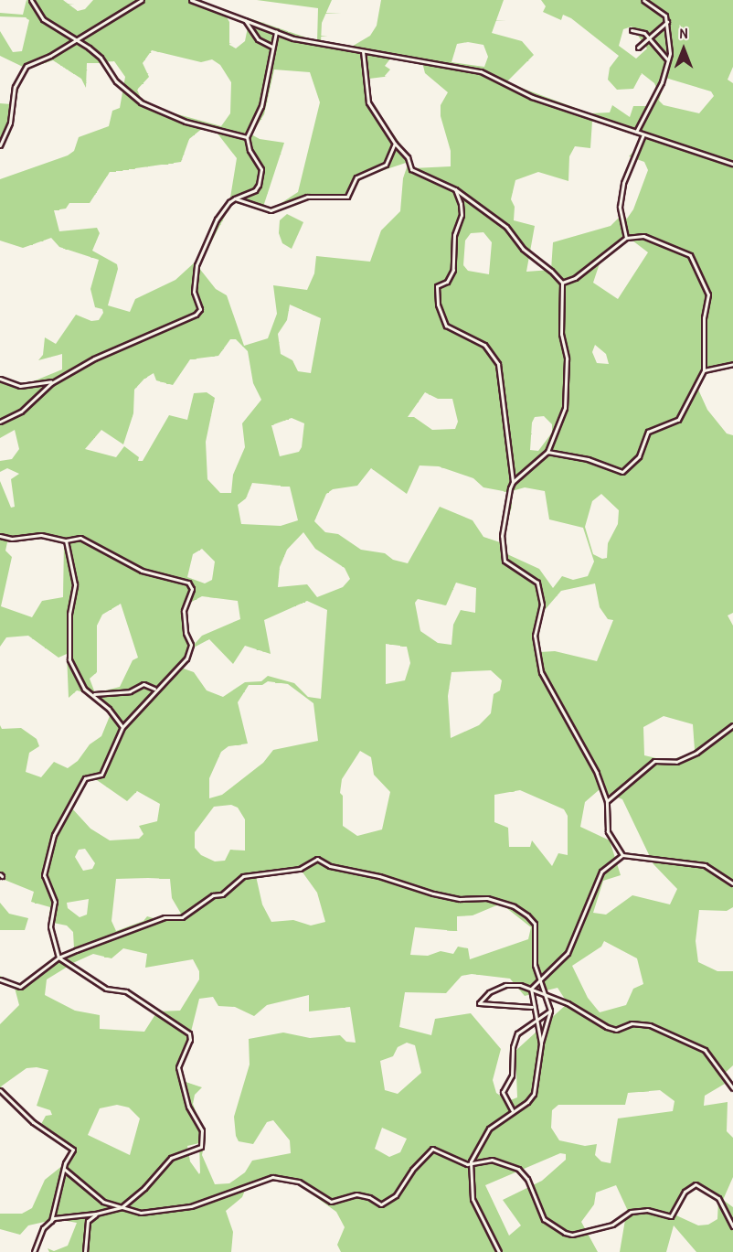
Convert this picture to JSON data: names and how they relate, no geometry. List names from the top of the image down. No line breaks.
{"north":"top"}
